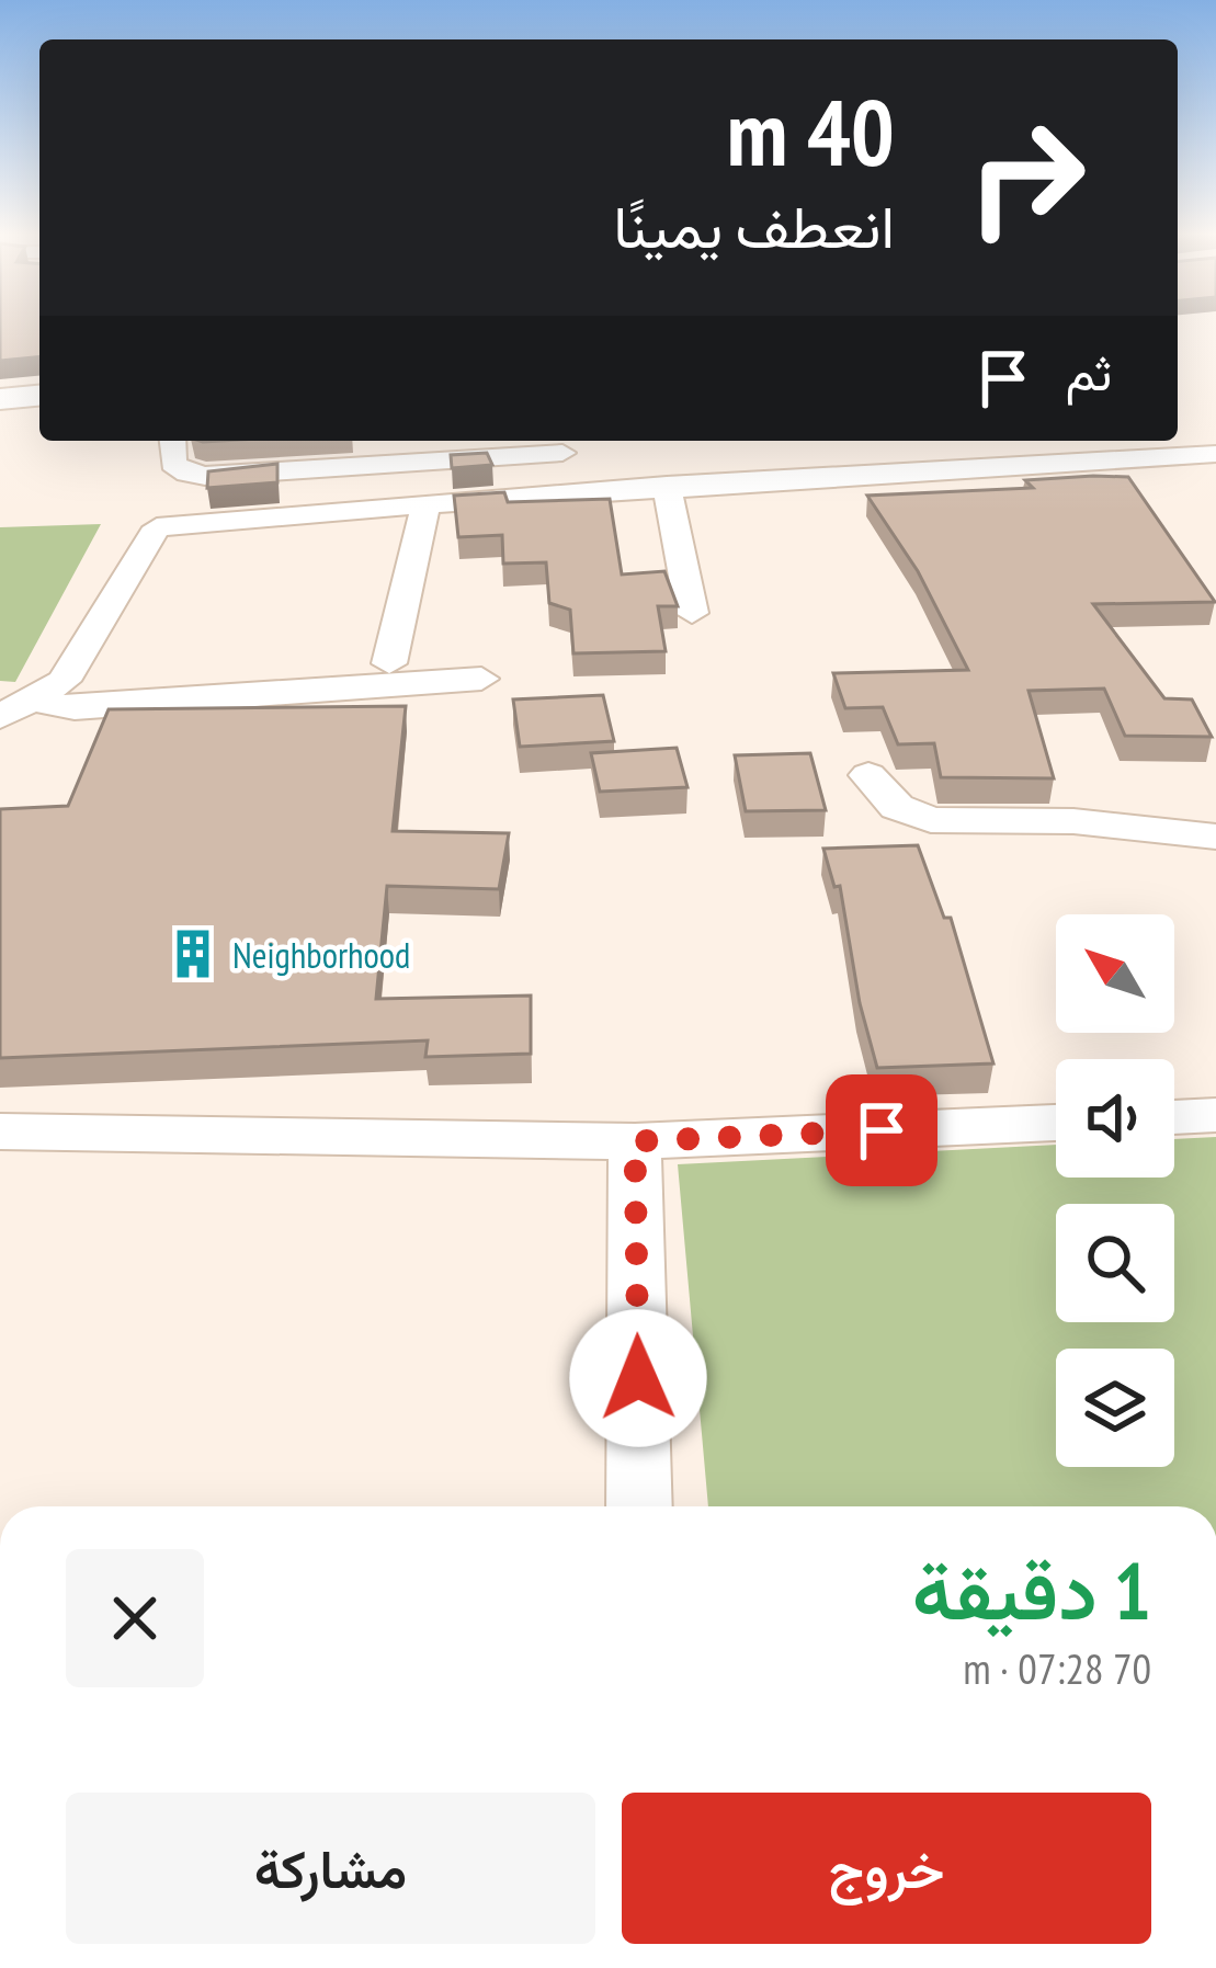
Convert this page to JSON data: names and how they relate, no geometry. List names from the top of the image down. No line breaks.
{"places":{"building":["Neighborhood"]},"north":"top left","page":{"turn":["40 m","انعطف يمينًا"],"then":"ثم","heading":["1 دقيقة","70 m · 07:28"],"buttons":["خروج","مشاركة"]}}
